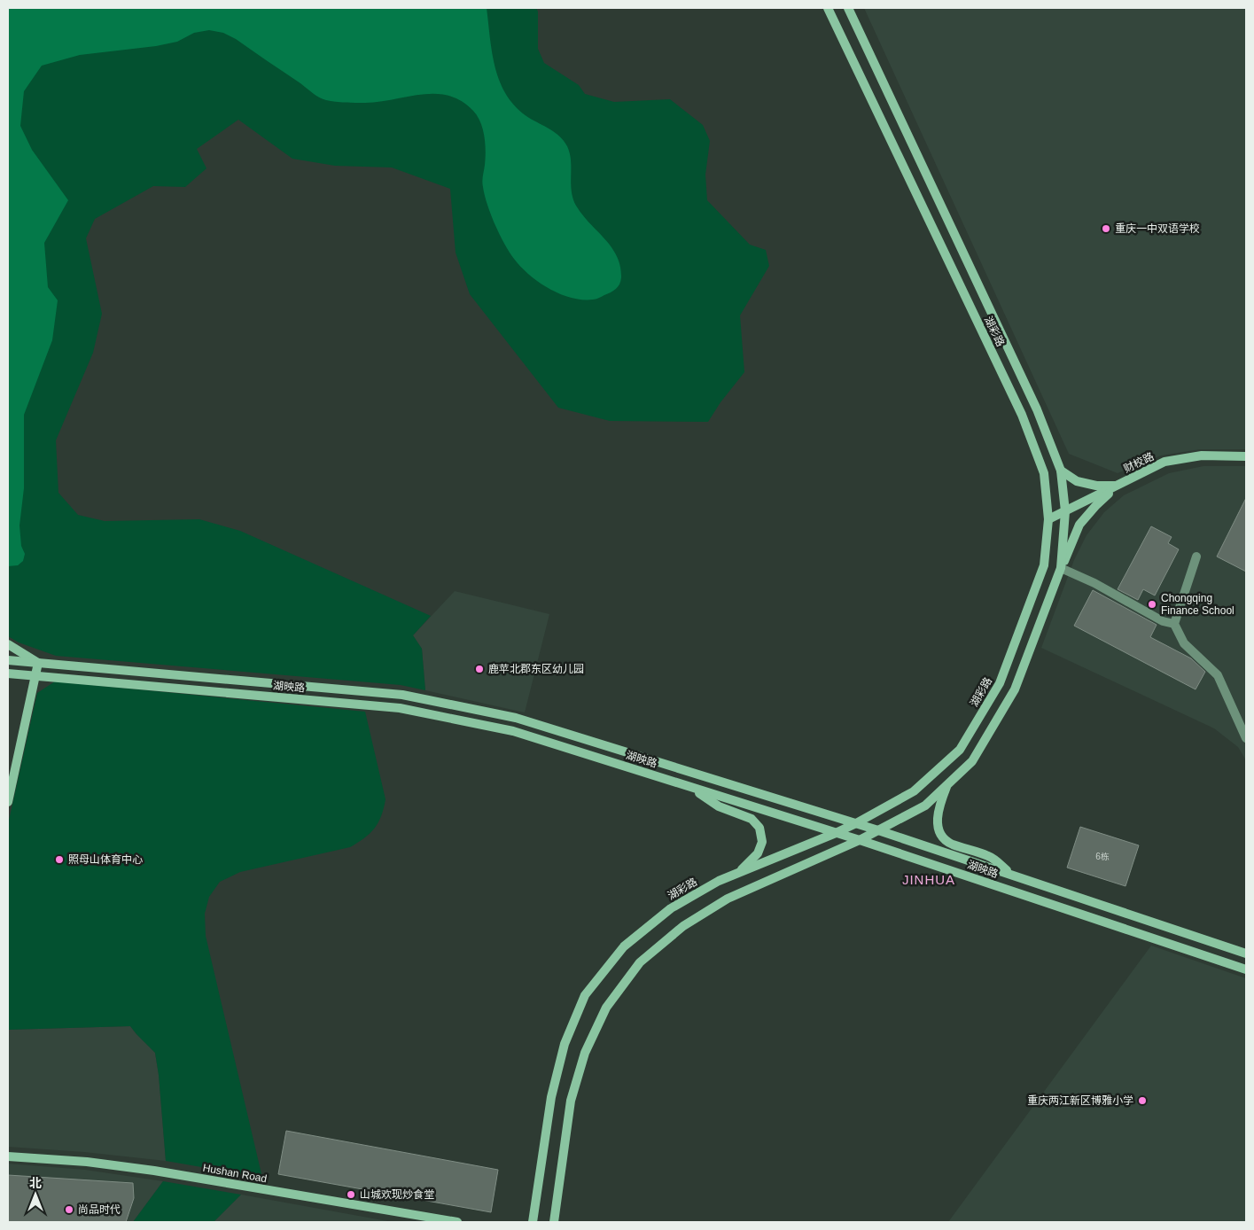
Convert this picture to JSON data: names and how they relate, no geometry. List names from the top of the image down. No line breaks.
{"streets":{"main road":["湖彩路","财校路","湖映路","Hushan Road"]},"crossings":[["湖彩路","财校路"],["湖彩路","湖映路"]],"districts":["JINHUA"],"places":["重庆一中双语学校","Chongqing Finance School","鹿苹北郡东区幼儿园","照母山体育中心","重庆两江新区博雅小学","山城欢现炒食堂","尚品时代"],"house_numbers":["6栋"],"north":"top"}
